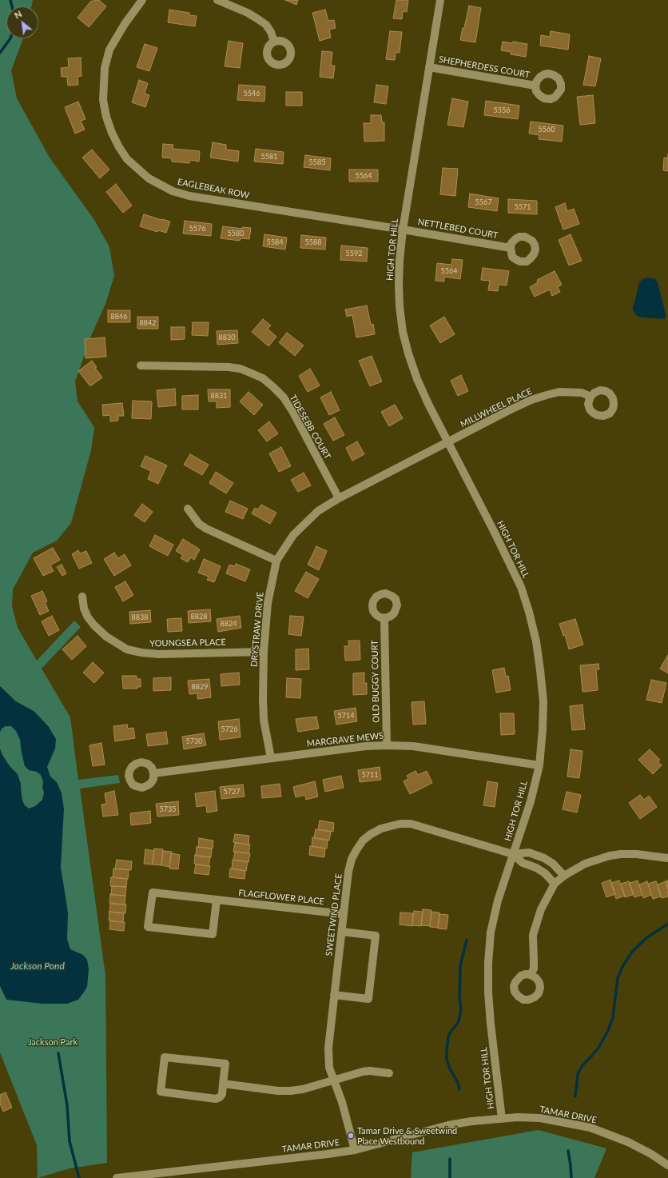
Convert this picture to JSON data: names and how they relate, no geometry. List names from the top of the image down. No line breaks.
{"streets":{"street":["SHEPHERDESS COURT","EAGLEBEAK ROW","NETTLEBED COURT","HIGH TOR HILL","MILLWHEEL PLACE","TIDESEBB COURT","DRYSTRAW DRIVE","YOUNGSEA PLACE","OLD BUGGY COURT","MARGRAVE MEWS","FLAGFLOWER PLACE","SWEETWIND PLACE","TAMAR DRIVE"]},"crossings":[["SHEPHERDESS COURT","HIGH TOR HILL"],["EAGLEBEAK ROW","NETTLEBED COURT"],["EAGLEBEAK ROW","HIGH TOR HILL"],["NETTLEBED COURT","HIGH TOR HILL"],["HIGH TOR HILL","MILLWHEEL PLACE"],["HIGH TOR HILL","DRYSTRAW DRIVE"],["HIGH TOR HILL","MARGRAVE MEWS"],["HIGH TOR HILL","SWEETWIND PLACE"],["HIGH TOR HILL","TAMAR DRIVE"],["MILLWHEEL PLACE","DRYSTRAW DRIVE"],["TIDESEBB COURT","DRYSTRAW DRIVE"],["DRYSTRAW DRIVE","YOUNGSEA PLACE"],["DRYSTRAW DRIVE","MARGRAVE MEWS"],["OLD BUGGY COURT","MARGRAVE MEWS"],["FLAGFLOWER PLACE","SWEETWIND PLACE"],["SWEETWIND PLACE","TAMAR DRIVE"]],"water":["Jackson Pond"],"parks":["Jackson Park"],"places":["Tamar Drive & Sweetwind Place Westbound"],"house_numbers":["5546","5556","5560","5581","5585","5564","5567","5571","5576","5580","5584","5588","5592","5564","8846","8842","8830","8831","8828","8838","8824","8829","5714","5726","5730","5711","5727","5735"],"north":"top left"}
